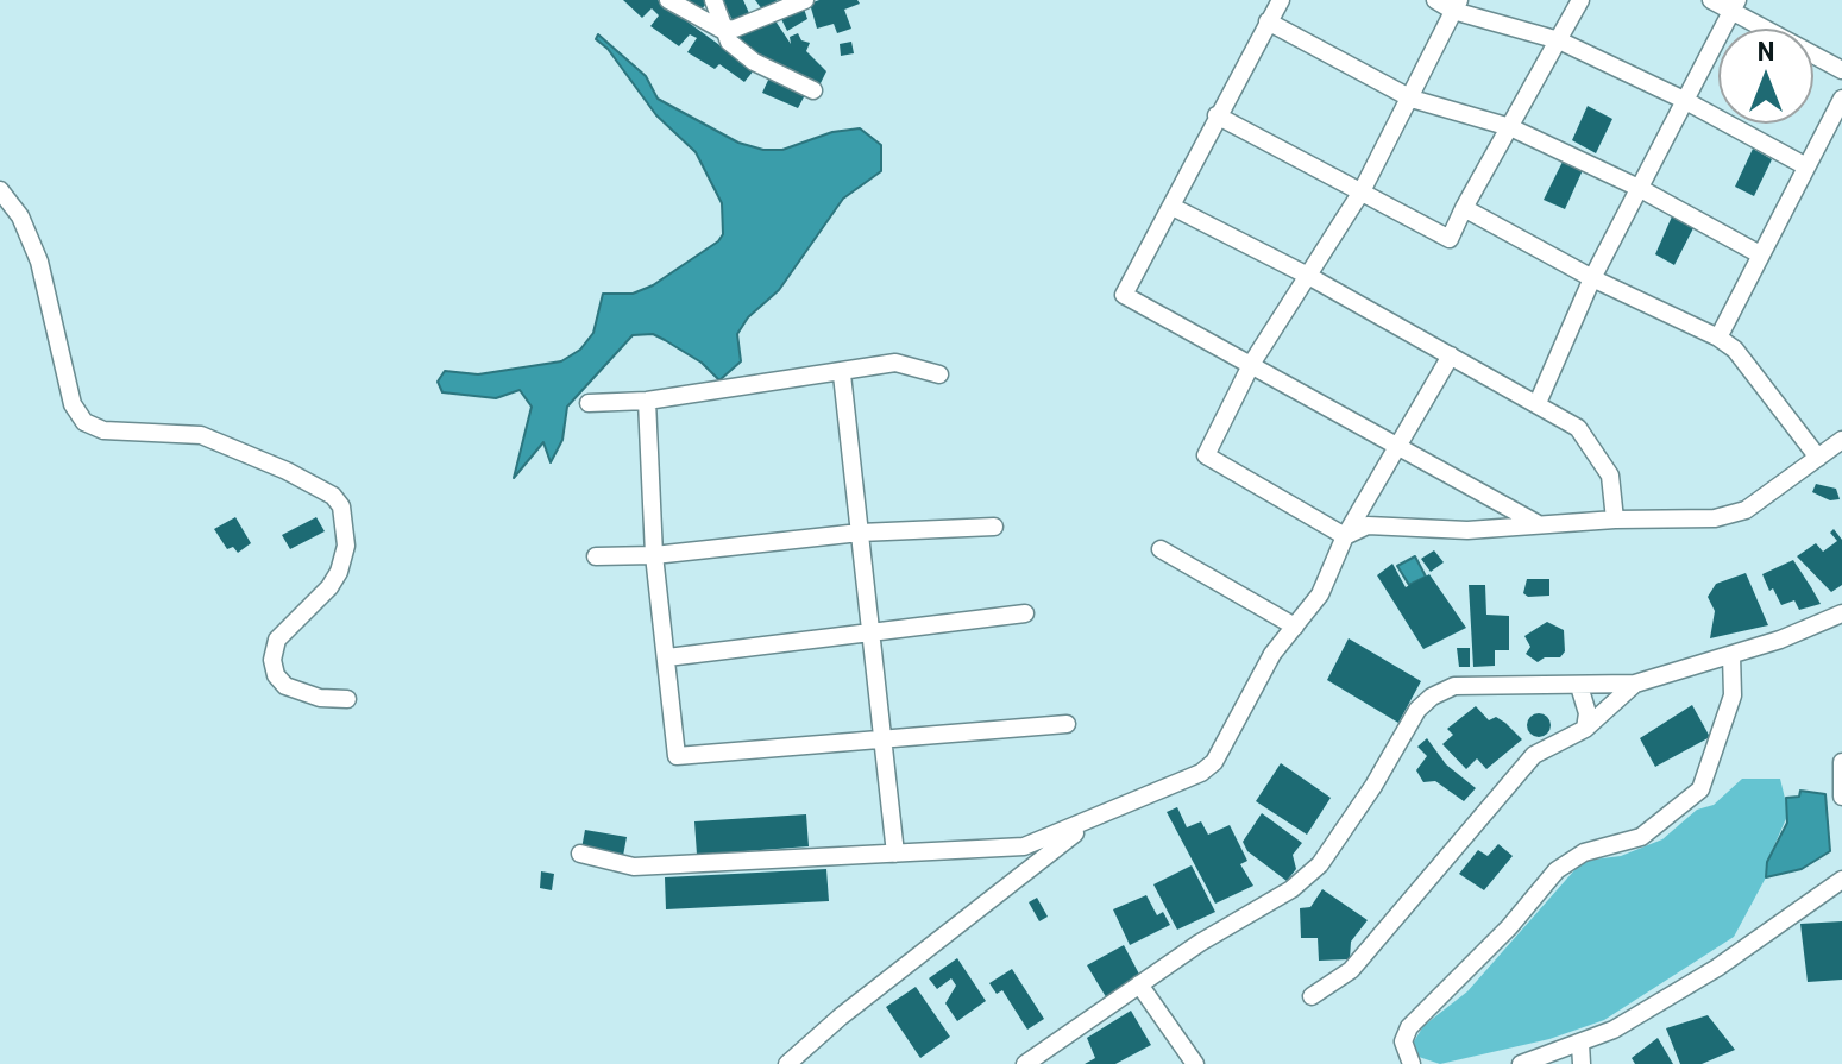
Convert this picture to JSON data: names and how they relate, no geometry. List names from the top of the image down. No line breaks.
{"north":"top"}
